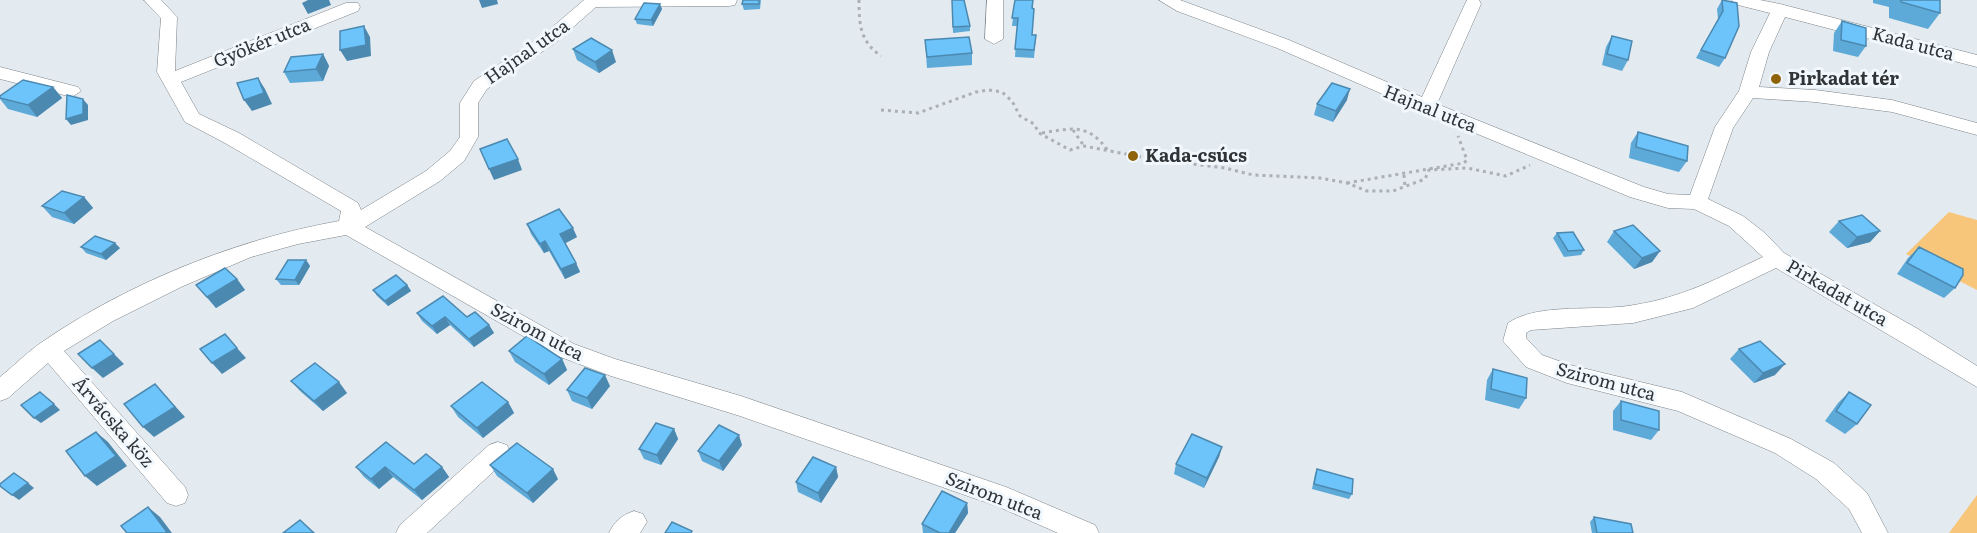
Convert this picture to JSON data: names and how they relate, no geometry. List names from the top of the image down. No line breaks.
{"streets":{"street":["Gyökér utca","Kada utca","Hajnal utca","Pirkadat utca","Szirom utca","Árvácska köz"]},"crossings":[["Hajnal utca","Pirkadat utca"],["Hajnal utca","Szirom utca"],["Pirkadat utca","Szirom utca"]],"places":["Pirkadat tér","Kada-csúcs"]}
